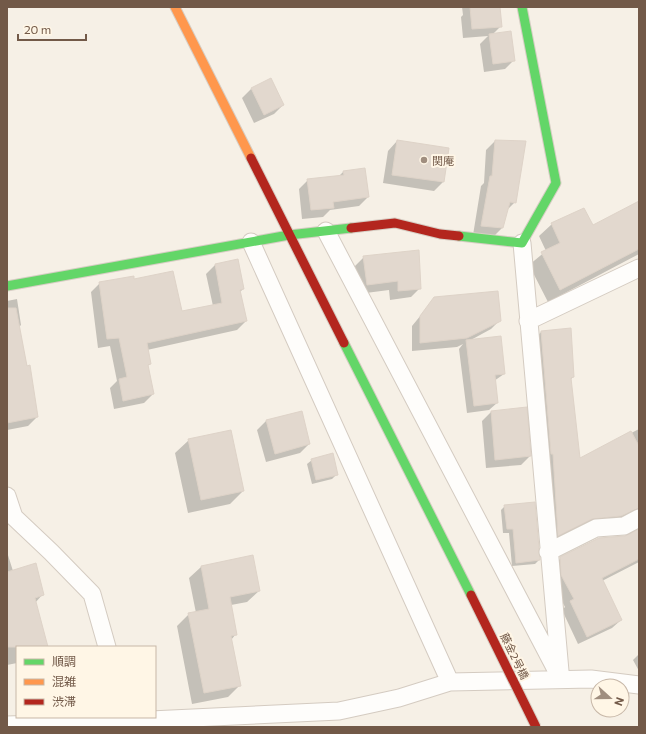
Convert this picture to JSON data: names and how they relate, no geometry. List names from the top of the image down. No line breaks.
{"streets":{"street":["藤金2号橋"]},"places":["関庵"],"legend":["順調","混雑","渋滞"],"scale_bar":"20 m","north":"right"}
